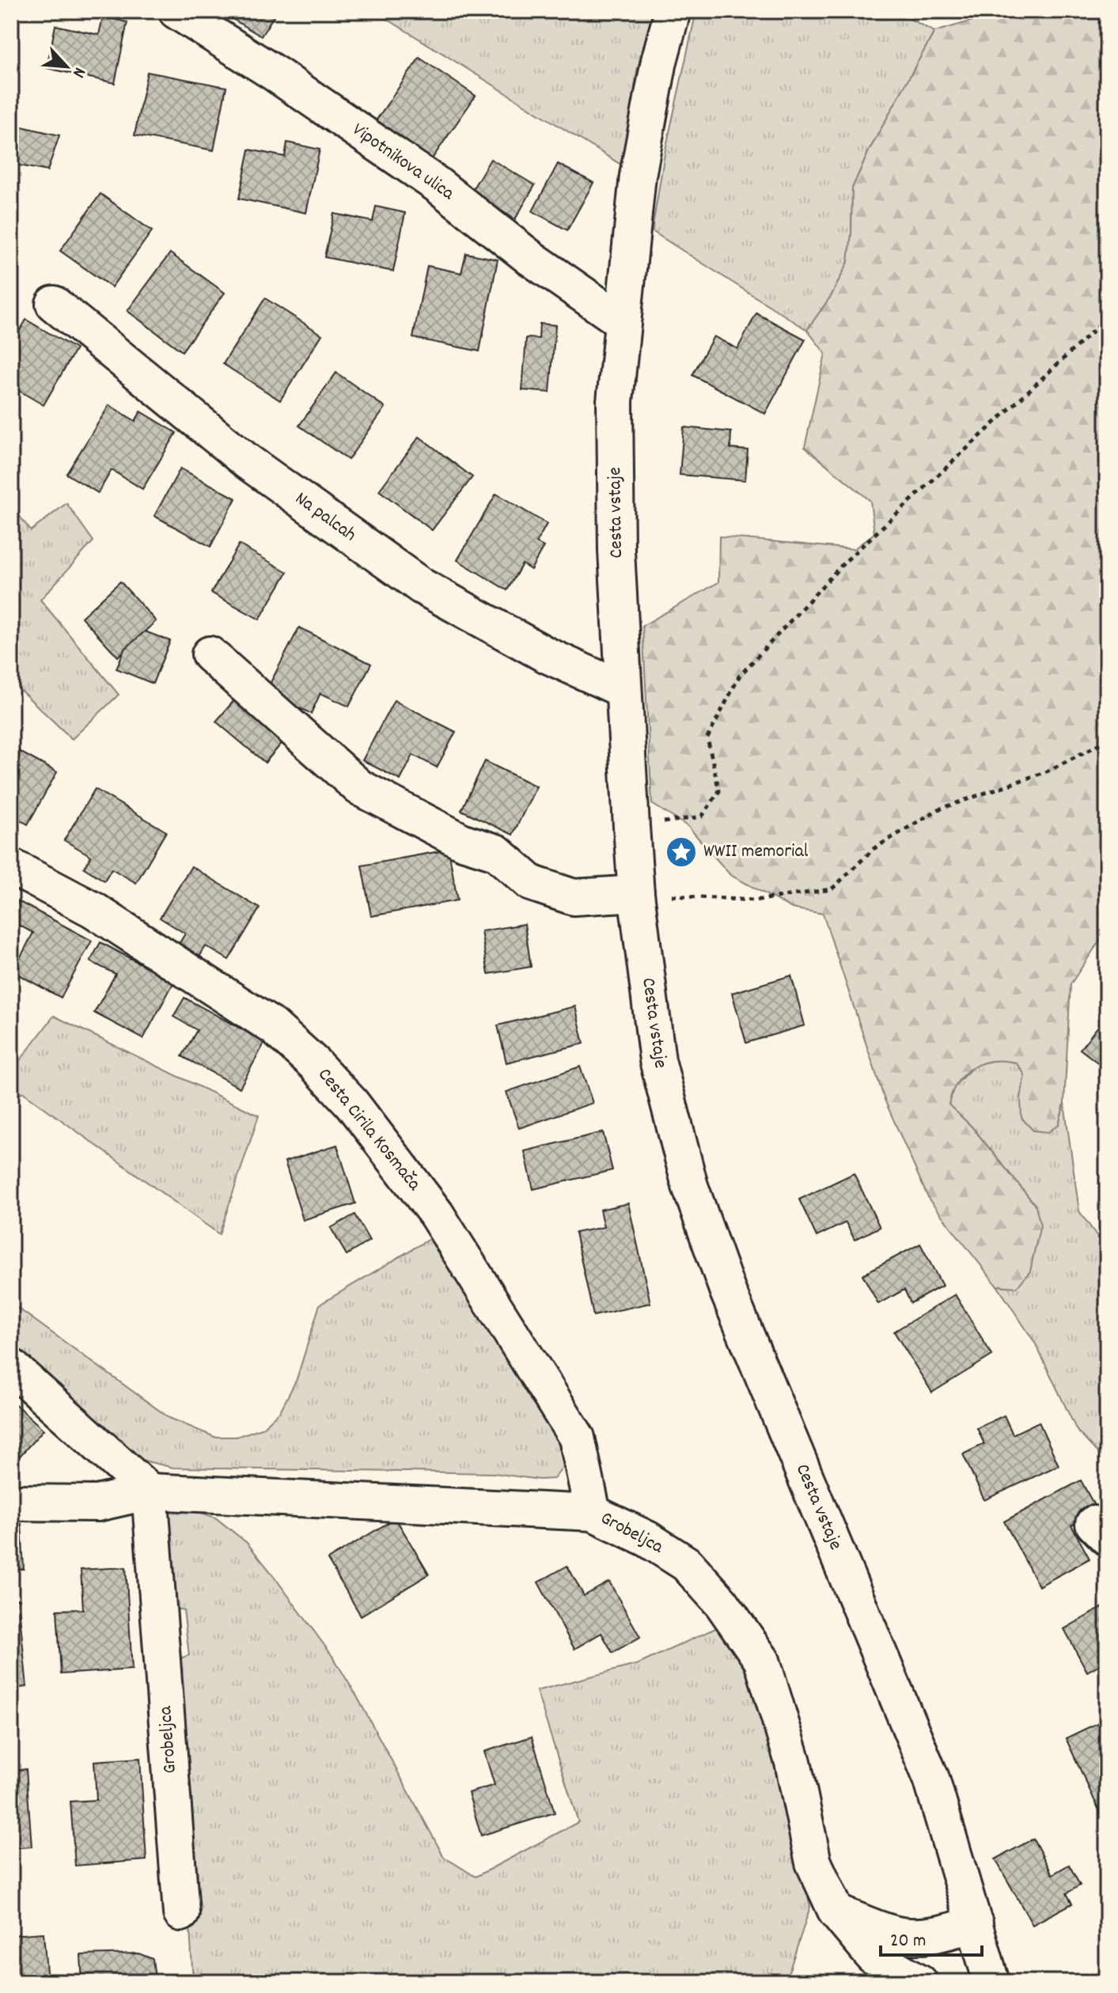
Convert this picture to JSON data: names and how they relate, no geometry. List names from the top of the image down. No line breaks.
{"streets":{"street":["Vipotnikova ulica","Cesta vstaje","Na palcah","Cesta Cirila Kosmača","Grobeljca"]},"crossings":[["Vipotnikova ulica","Cesta vstaje"],["Cesta vstaje","Na palcah"],["Cesta Cirila Kosmača","Grobeljca"]],"places":{"place":["WWII memorial"]},"scale_bar":"20 m","north":"bottom right"}
